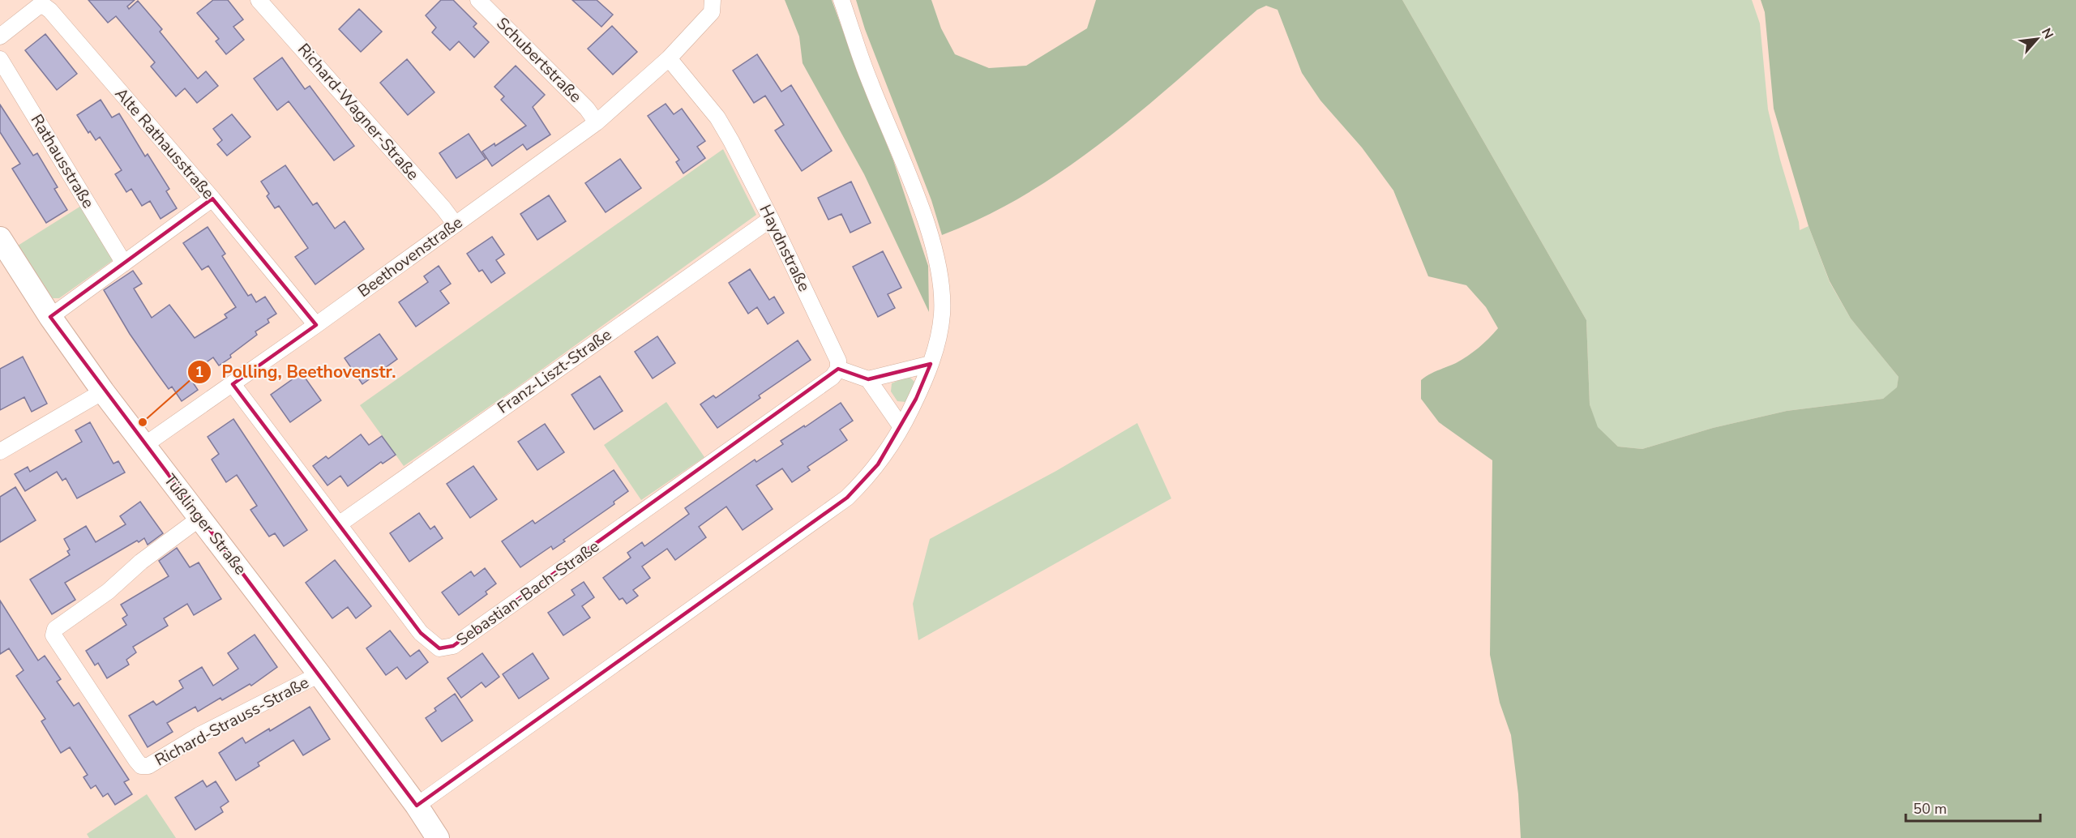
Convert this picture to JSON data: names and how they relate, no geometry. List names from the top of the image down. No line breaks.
{"streets":{"street":["Schubertstraße","Richard-Wagner-Straße","Alte Rathausstraße","Rathausstraße","Haydnstraße","Beethovenstraße","Franz-Liszt-Straße","Tüßlinger Straße","Sebastian-Bach-Straße","Richard-Strauss-Straße"]},"crossings":[["Schubertstraße","Beethovenstraße"],["Richard-Wagner-Straße","Beethovenstraße"],["Alte Rathausstraße","Beethovenstraße"],["Haydnstraße","Beethovenstraße"],["Haydnstraße","Franz-Liszt-Straße"],["Haydnstraße","Sebastian-Bach-Straße"],["Beethovenstraße","Tüßlinger Straße"],["Beethovenstraße","Sebastian-Bach-Straße"],["Franz-Liszt-Straße","Sebastian-Bach-Straße"],["Tüßlinger Straße","Richard-Strauss-Straße"]],"places":["Polling, Beethovenstr."],"scale_bar":"50 m","north":"top right"}
